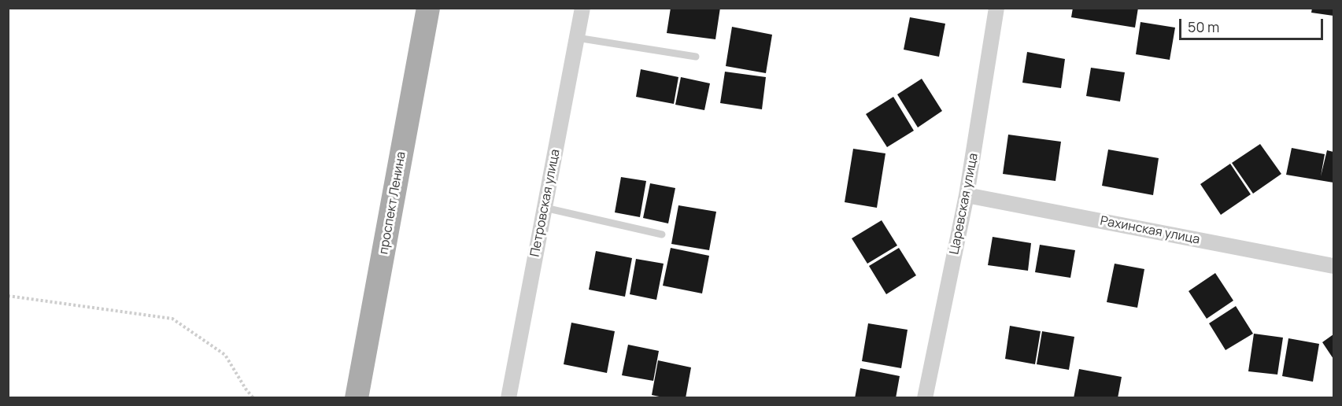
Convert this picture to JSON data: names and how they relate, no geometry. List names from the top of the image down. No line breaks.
{"streets":{"main road":["проспект Ленина"],"street":["Петровская улица","Царевская улица","Рахинская улица"]},"crossings":[["Царевская улица","Рахинская улица"]],"scale_bar":"50 m"}
